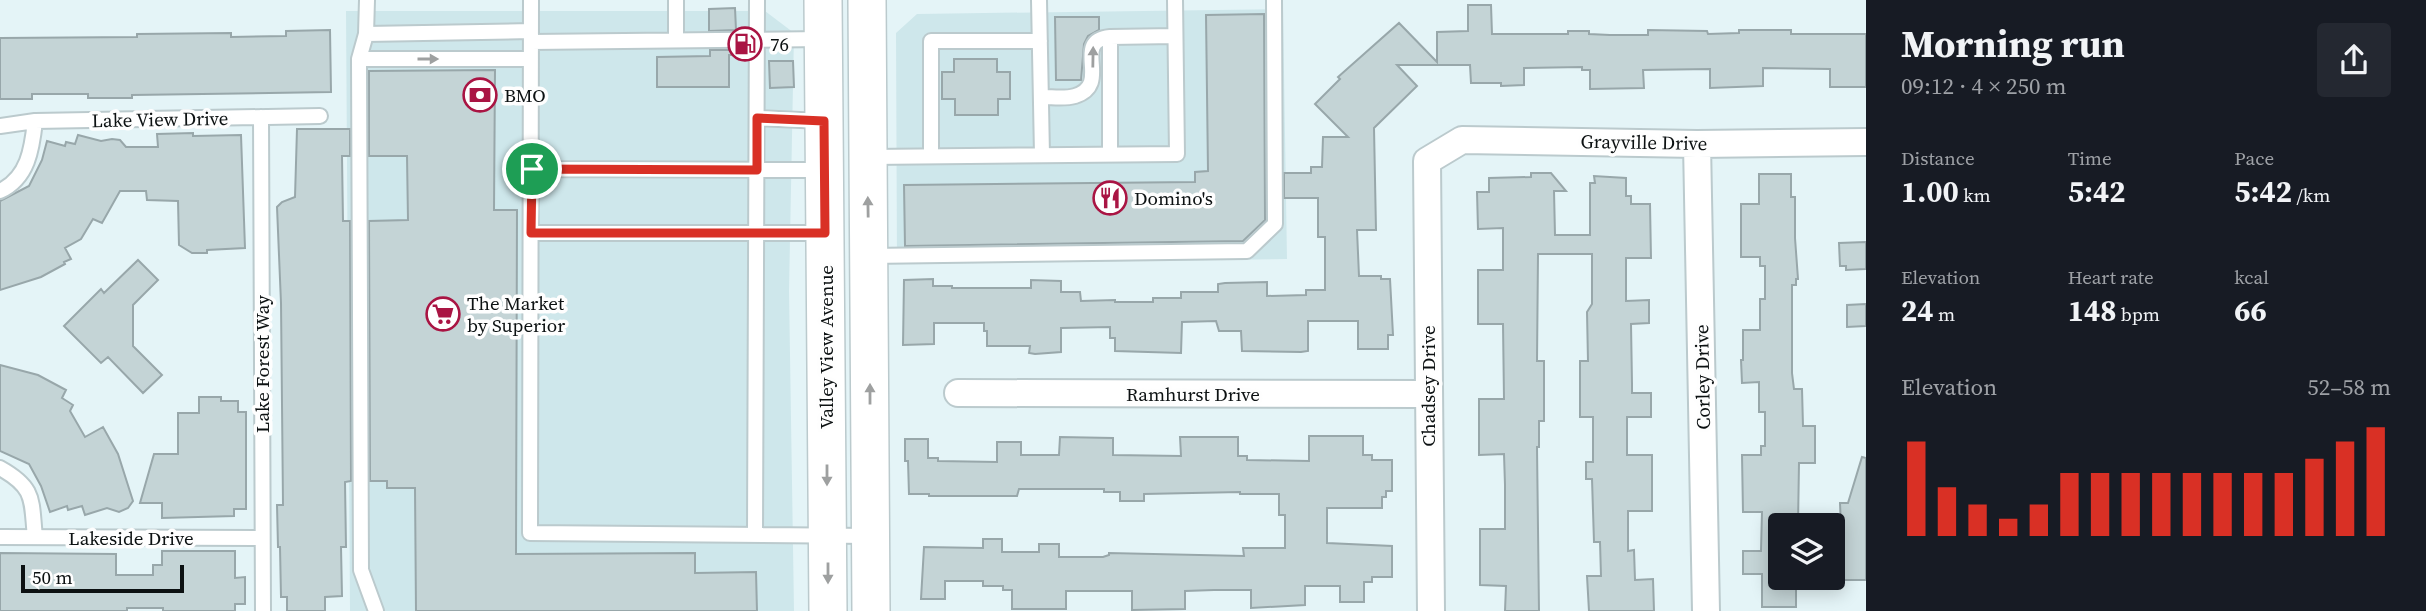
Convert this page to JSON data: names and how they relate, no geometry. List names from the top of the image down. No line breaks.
{"streets":{"main road":["Valley View Avenue"],"street":["Grayville Drive","Corley Drive","Chadsey Drive","Ramhurst Drive"],"lane":["Lake View Drive","Lake Forest Way","Lakeside Drive"]},"crossings":[["Lake View Drive","Lake Forest Way"],["Grayville Drive","Corley Drive"],["Grayville Drive","Chadsey Drive"],["Lake Forest Way","Lakeside Drive"],["Chadsey Drive","Ramhurst Drive"]],"places":{"fuel station":["76"],"bank":["BMO"],"restaurant":["Domino's"],"supermarket":["The Market by Superior"]},"scale_bar":"50 m","page":{"heading":["Morning run","09:12 · 4 × 250 m"],"stats":[["Distance","1.00 km"],["Time","5:42"],["Pace","5:42 /km"],["Elevation","24 m"],["Heart rate","148 bpm"],["kcal","66"]],"chart":["Elevation","52–58 m"],"scale":"50 m"}}
